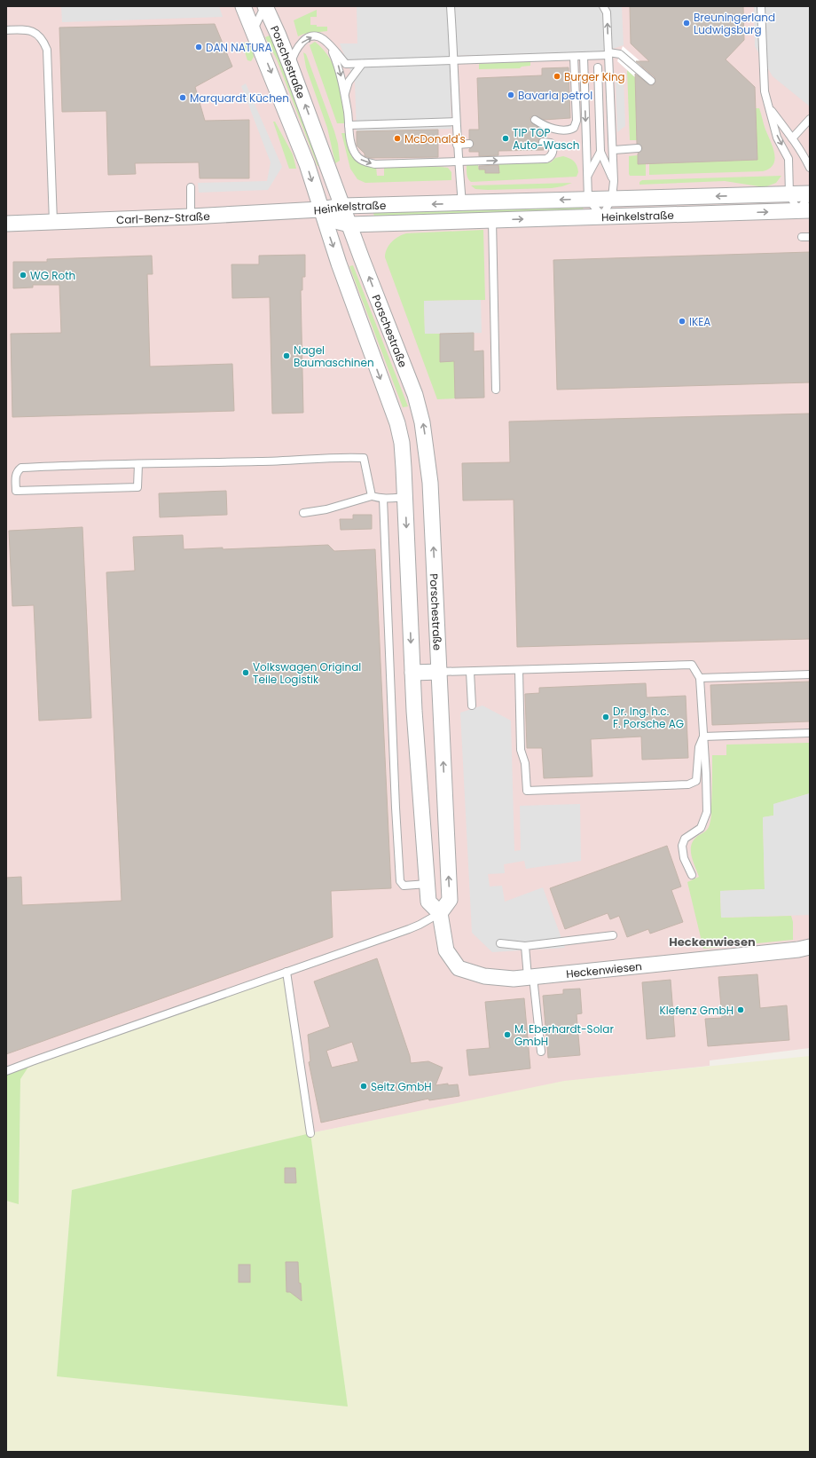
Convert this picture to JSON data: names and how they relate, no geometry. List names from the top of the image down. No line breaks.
{"streets":{"street":["Porschestraße","Heinkelstraße","Carl-Benz-Straße","Heckenwiesen"]},"crossings":[["Porschestraße","Heinkelstraße"],["Porschestraße","Carl-Benz-Straße"],["Porschestraße","Heckenwiesen"],["Heinkelstraße","Carl-Benz-Straße"]],"districts":["Heckenwiesen"],"places":["Breuningerland Ludwigsburg","DAN NATURA","Burger King","Bavaria petrol","Marquardt Küchen","McDonald's","TIP TOP Auto-Wasch","WG Roth","IKEA","Nagel Baumaschinen","Volkswagen Original Teile Logistik","Dr. Ing. h.c. F. Porsche AG","Klefenz GmbH","M. Eberhardt-Solar GmbH","Seitz GmbH"]}
